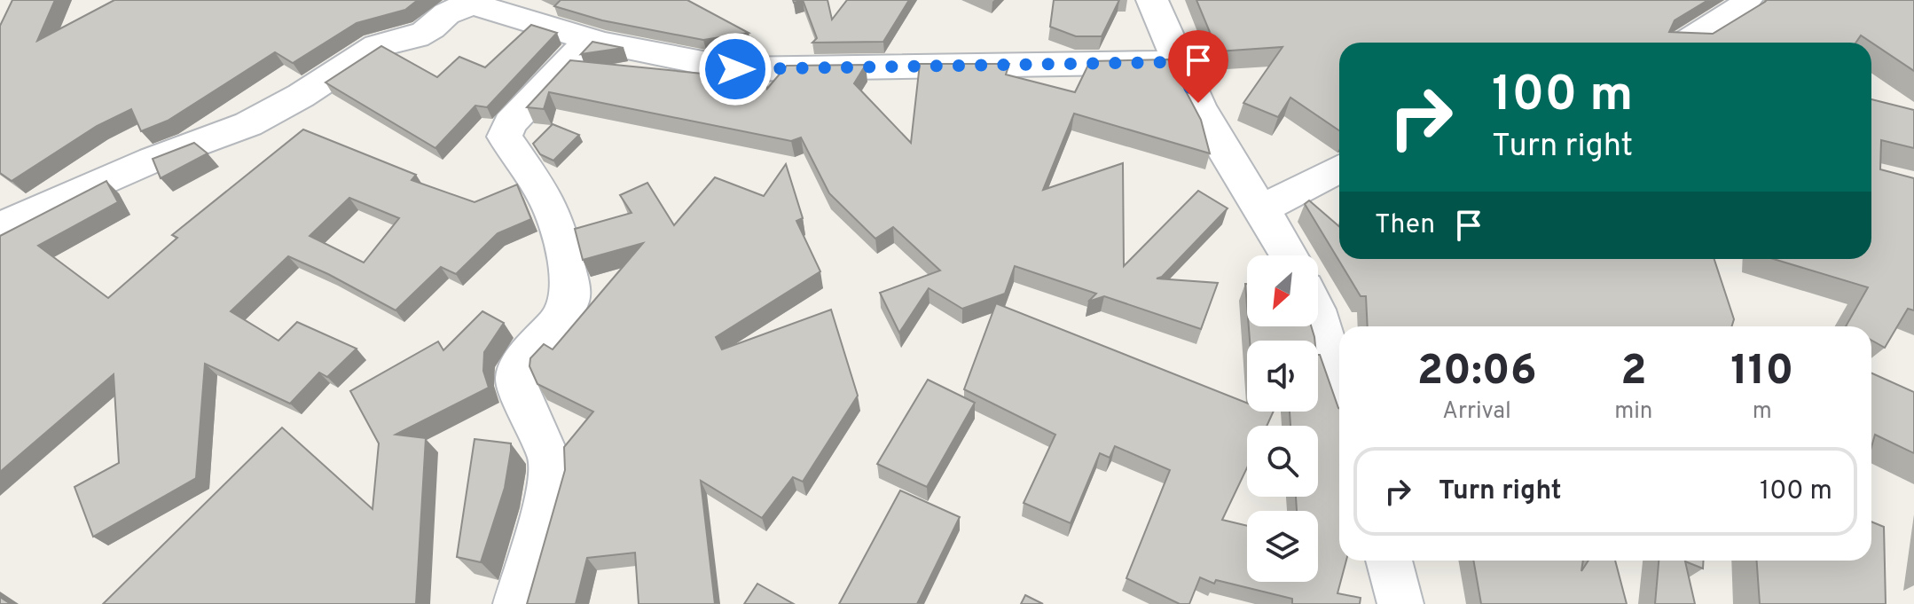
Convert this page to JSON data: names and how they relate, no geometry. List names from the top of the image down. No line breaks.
{"north":"bottom left","page":{"turn":["100 m","Turn right"],"then":"Then","eta":["20:06","Arrival","2","min","110","m"],"list":[{"name":"Turn right","value":"100 m"}]}}
